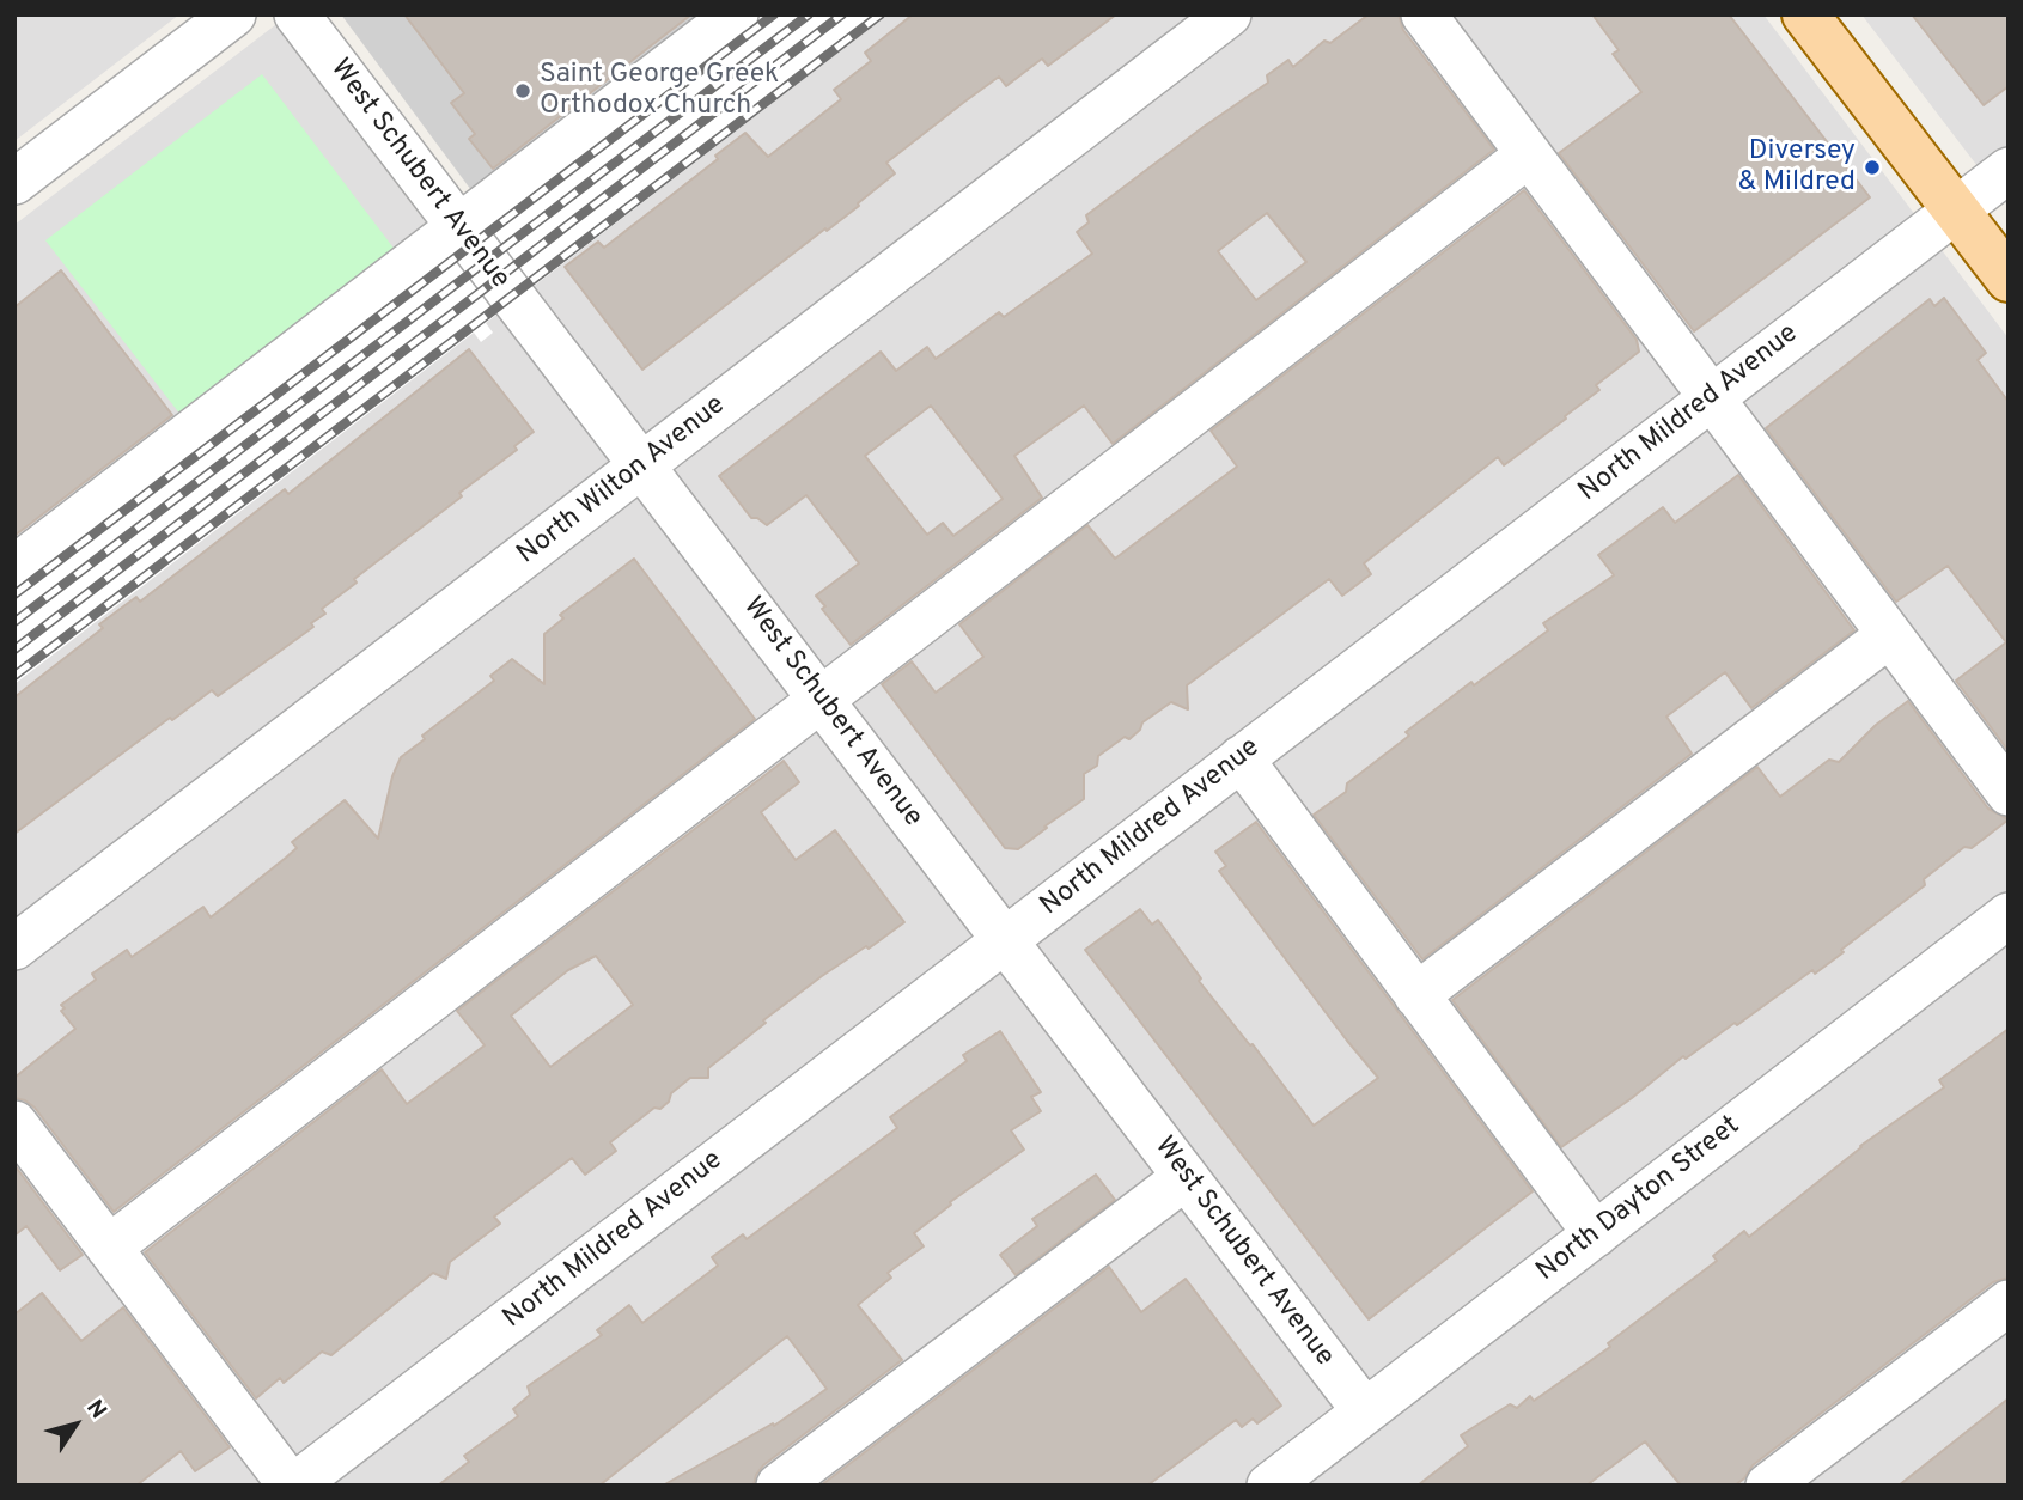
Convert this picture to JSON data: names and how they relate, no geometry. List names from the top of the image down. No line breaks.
{"streets":{"street":["West Schubert Avenue","North Mildred Avenue","North Wilton Avenue","North Dayton Street"]},"crossings":[["West Schubert Avenue","North Mildred Avenue"],["West Schubert Avenue","North Wilton Avenue"],["West Schubert Avenue","North Dayton Street"]],"places":["Saint George Greek Orthodox Church","Diversey & Mildred"],"north":"top right"}
